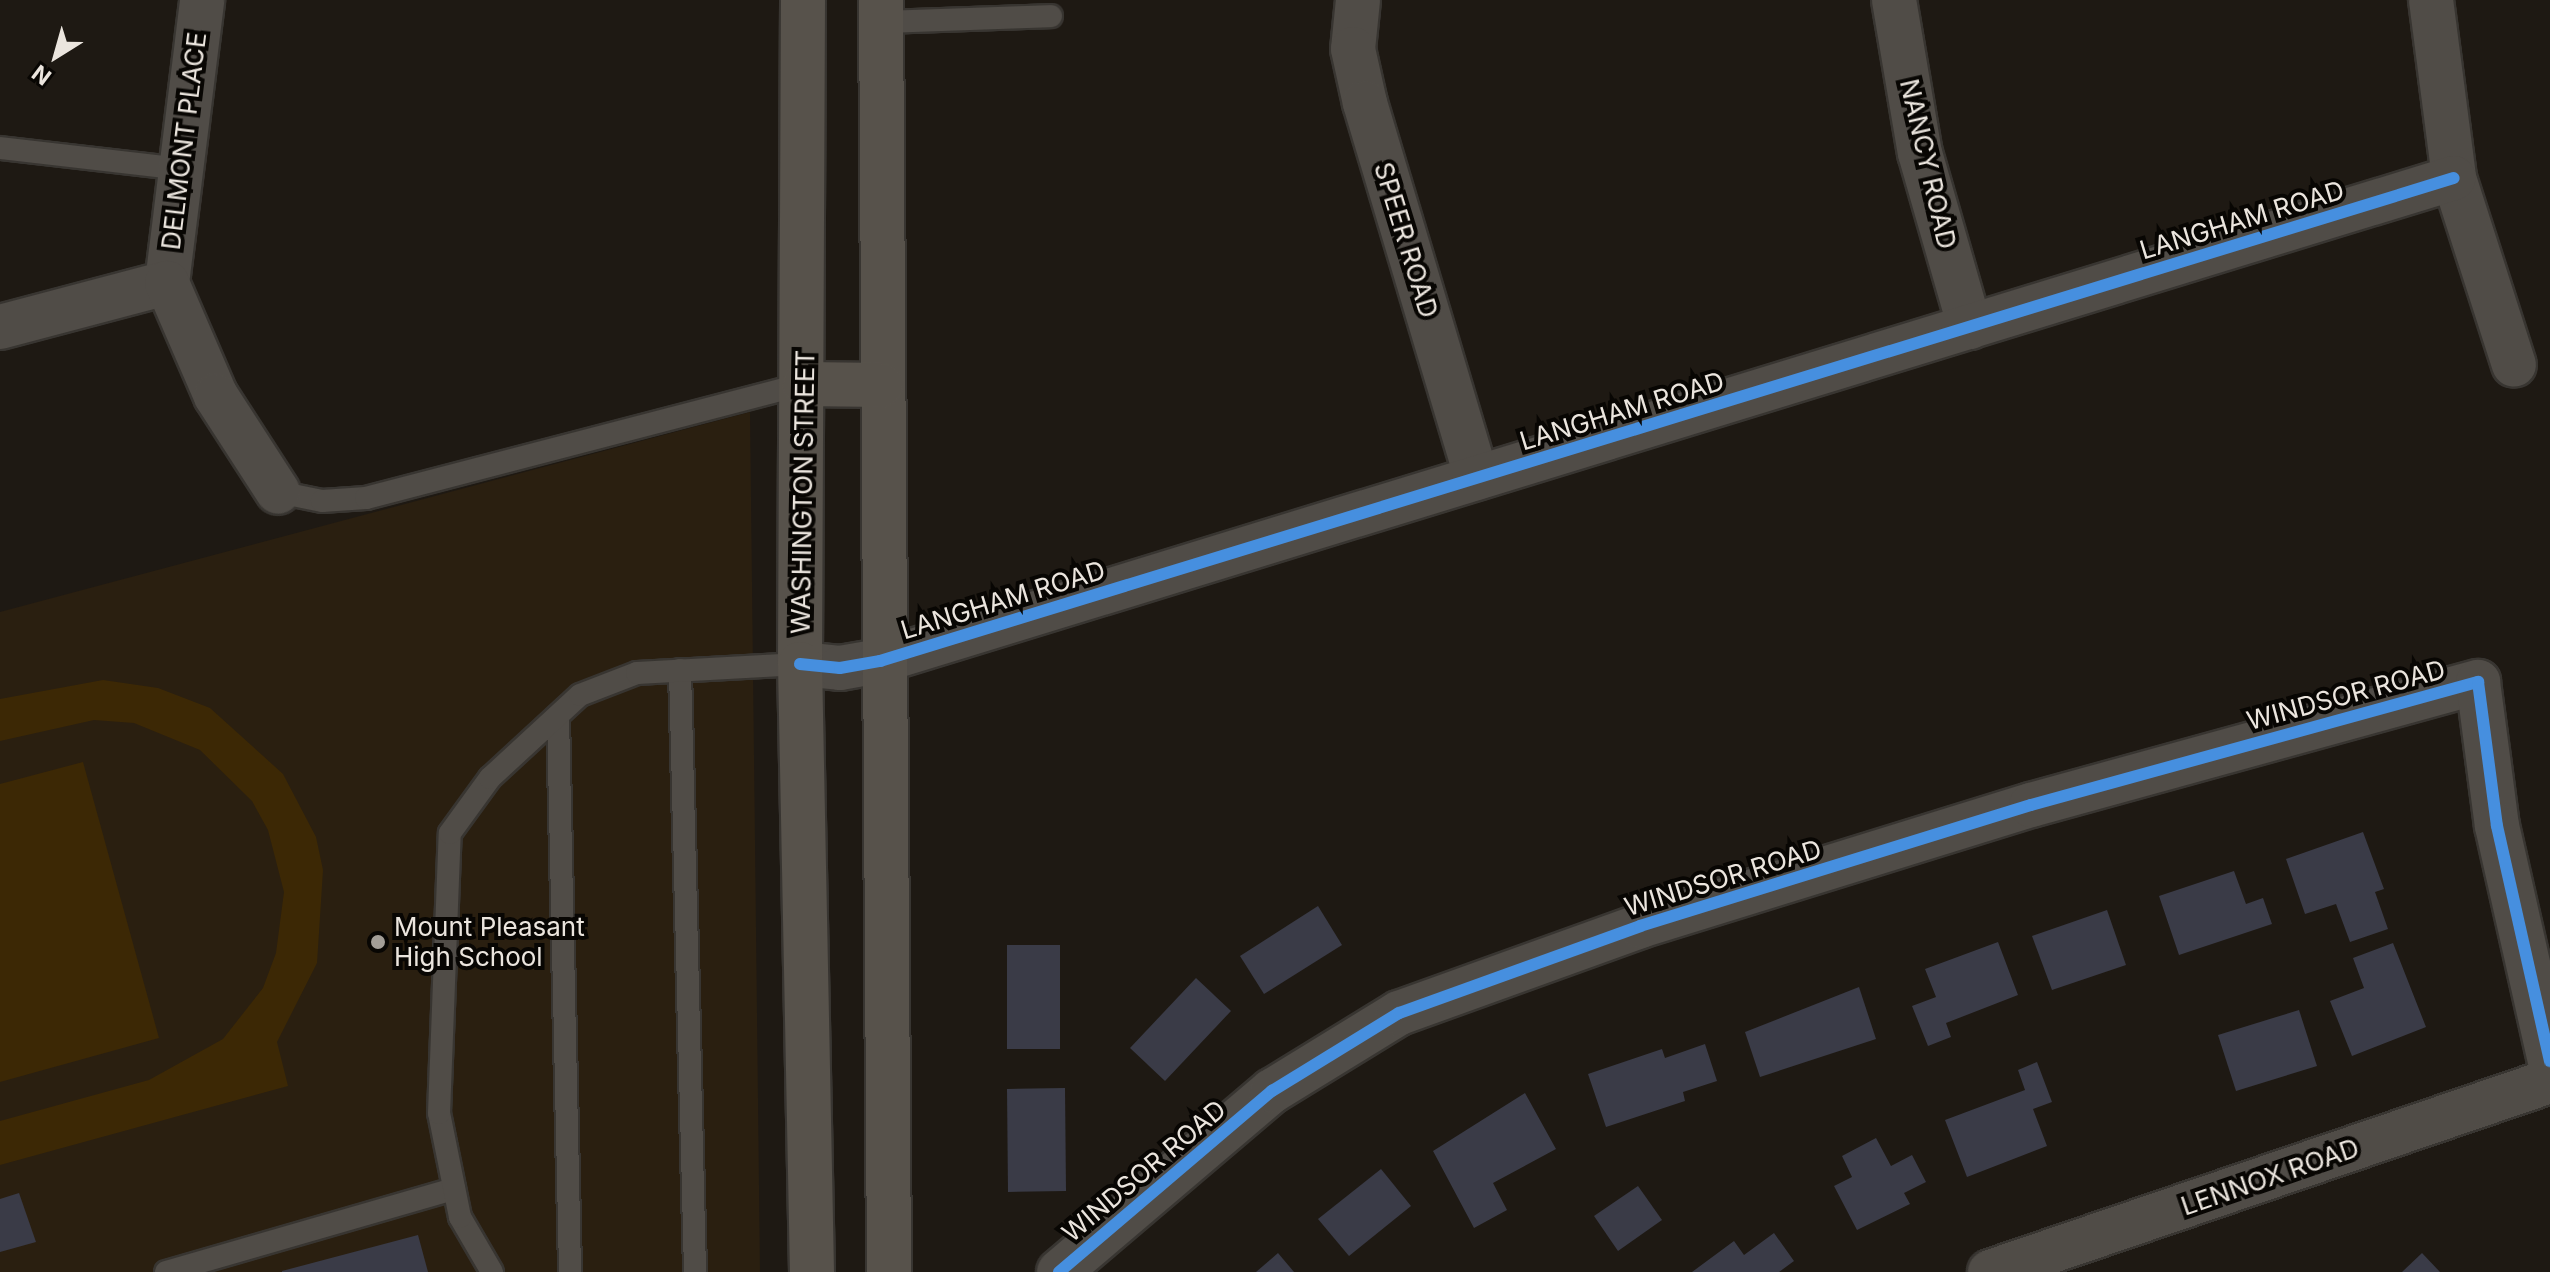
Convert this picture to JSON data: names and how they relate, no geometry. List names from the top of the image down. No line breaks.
{"streets":{"main road":["WASHINGTON STREET"],"street":["DELMONT PLACE","NANCY ROAD","LANGHAM ROAD","SPEER ROAD","WINDSOR ROAD","LENNOX ROAD"]},"crossings":[["NANCY ROAD","LANGHAM ROAD"],["LANGHAM ROAD","SPEER ROAD"],["LANGHAM ROAD","WASHINGTON STREET"]],"places":["Mount Pleasant High School"],"north":"bottom left"}
